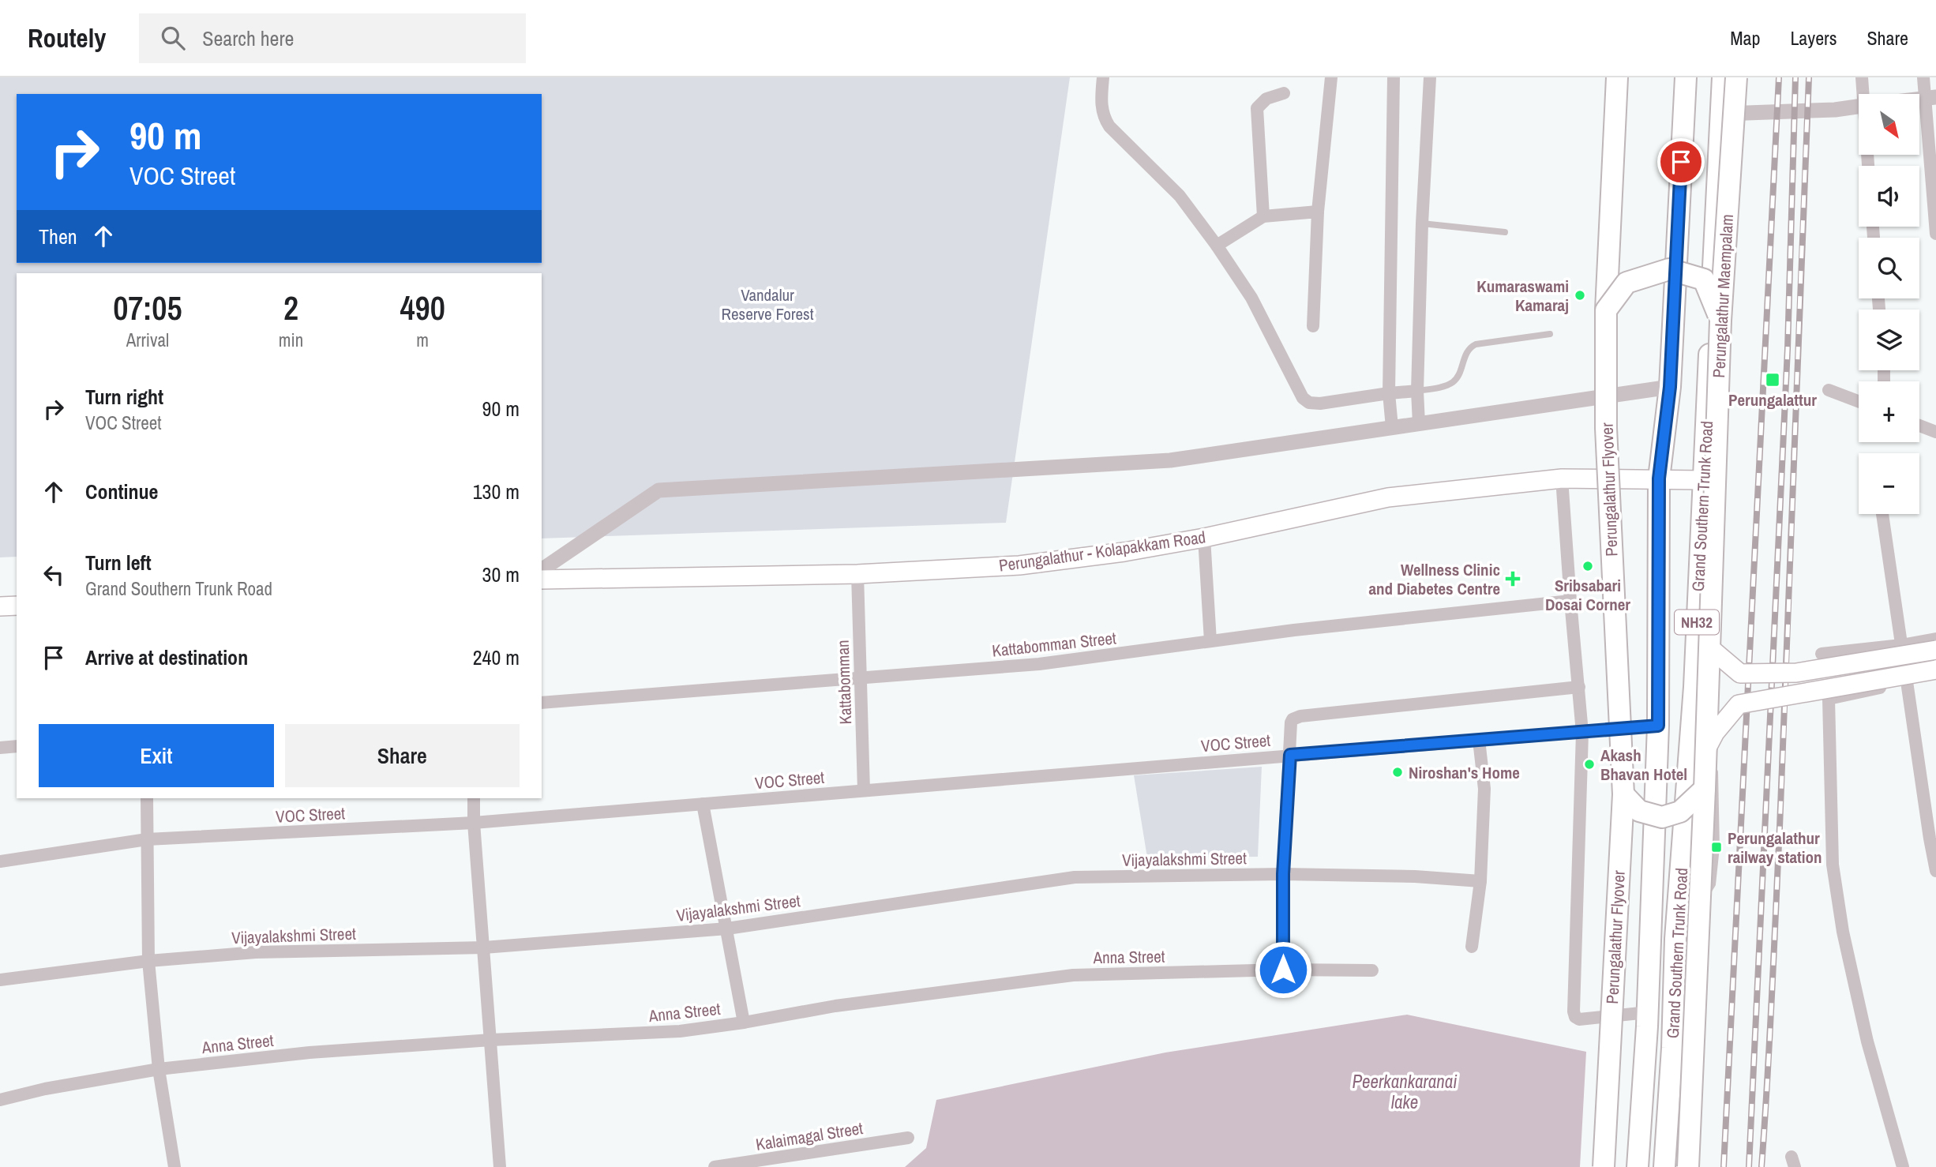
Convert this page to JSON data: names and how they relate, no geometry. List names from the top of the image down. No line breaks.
{"streets":{"highway":["Perungalathur Maempalam","Perungalathur Flyover","Grand Southern Trunk Road","NH32"],"main road":["Perungalathur - Kolapakkam Road"],"street":["Kattabomman Street","Kattabomman","VOC Street","Vijayalakshmi Street","Anna Street","Kalaimagal Street"]},"crossings":[["Grand Southern Trunk Road","Perungalathur - Kolapakkam Road"],["Grand Southern Trunk Road","VOC Street"],["Perungalathur - Kolapakkam Road","Kattabomman"],["Kattabomman Street","Kattabomman"],["Kattabomman","VOC Street"]],"water":["Peerkankaranai lake"],"parks":["Vandalur Reserve Forest"],"places":{"other":["Kumaraswami Kamaraj","Sribsabari Dosai Corner","Akash Bhavan Hotel","Niroshan's Home"],"transit":["Perungalattur","Perungalathur railway station"],"health":["Wellness Clinic and Diabetes Centre"]},"north":"bottom right","page":{"header":"Routely","search":"Search here","nav":["Map","Layers","Share"],"map_buttons":["+","−"],"turn":["90 m","VOC Street"],"then":"Then","eta":["07:05","Arrival","2","min","490","m"],"list":[{"name":"Turn right","note":"VOC Street","value":"90 m"},{"name":"Continue","value":"130 m"},{"name":"Turn left","note":"Grand Southern Trunk Road","value":"30 m"},{"name":"Arrive at destination","value":"240 m"}],"buttons":["Exit","Share"]}}
